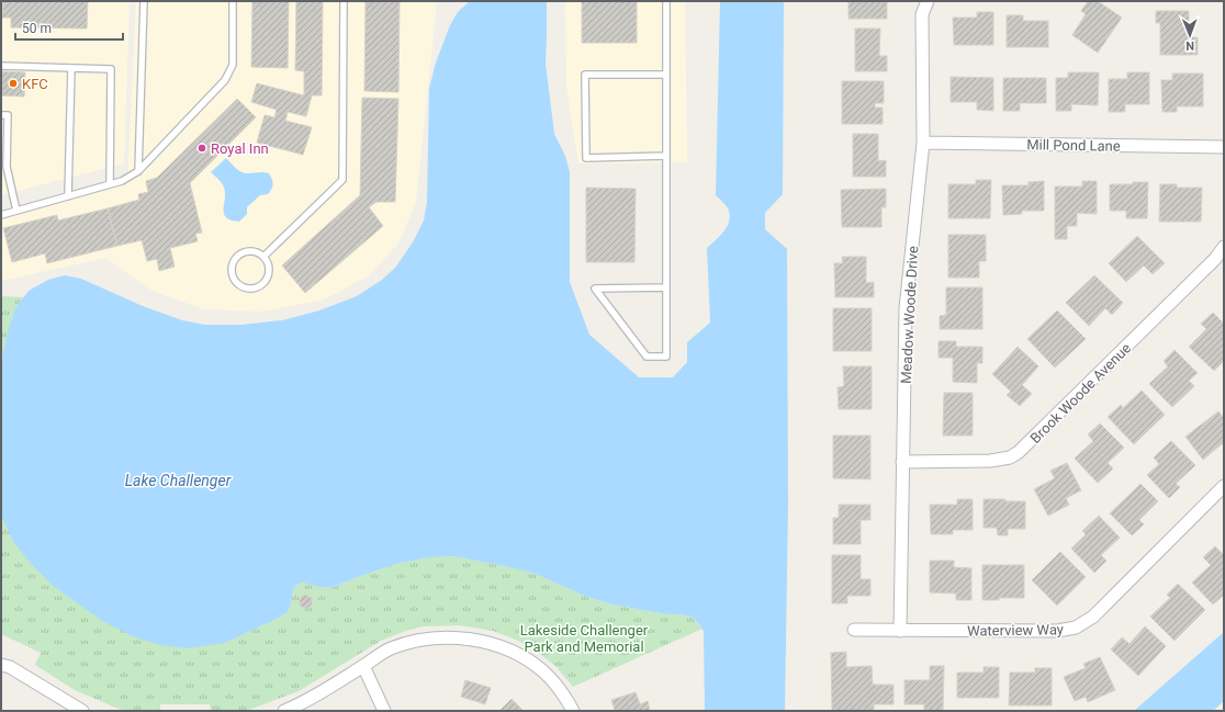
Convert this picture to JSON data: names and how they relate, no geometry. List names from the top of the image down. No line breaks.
{"streets":{"street":["Mill Pond Lane","Meadow Woode Drive","Brook Woode Avenue","Waterview Way"]},"crossings":[["Mill Pond Lane","Meadow Woode Drive"],["Meadow Woode Drive","Brook Woode Avenue"],["Meadow Woode Drive","Waterview Way"]],"water":["Lake Challenger"],"parks":["Lakeside Challenger Park and Memorial"],"places":["KFC","Royal Inn"],"scale_bar":"50 m","north":"bottom"}
